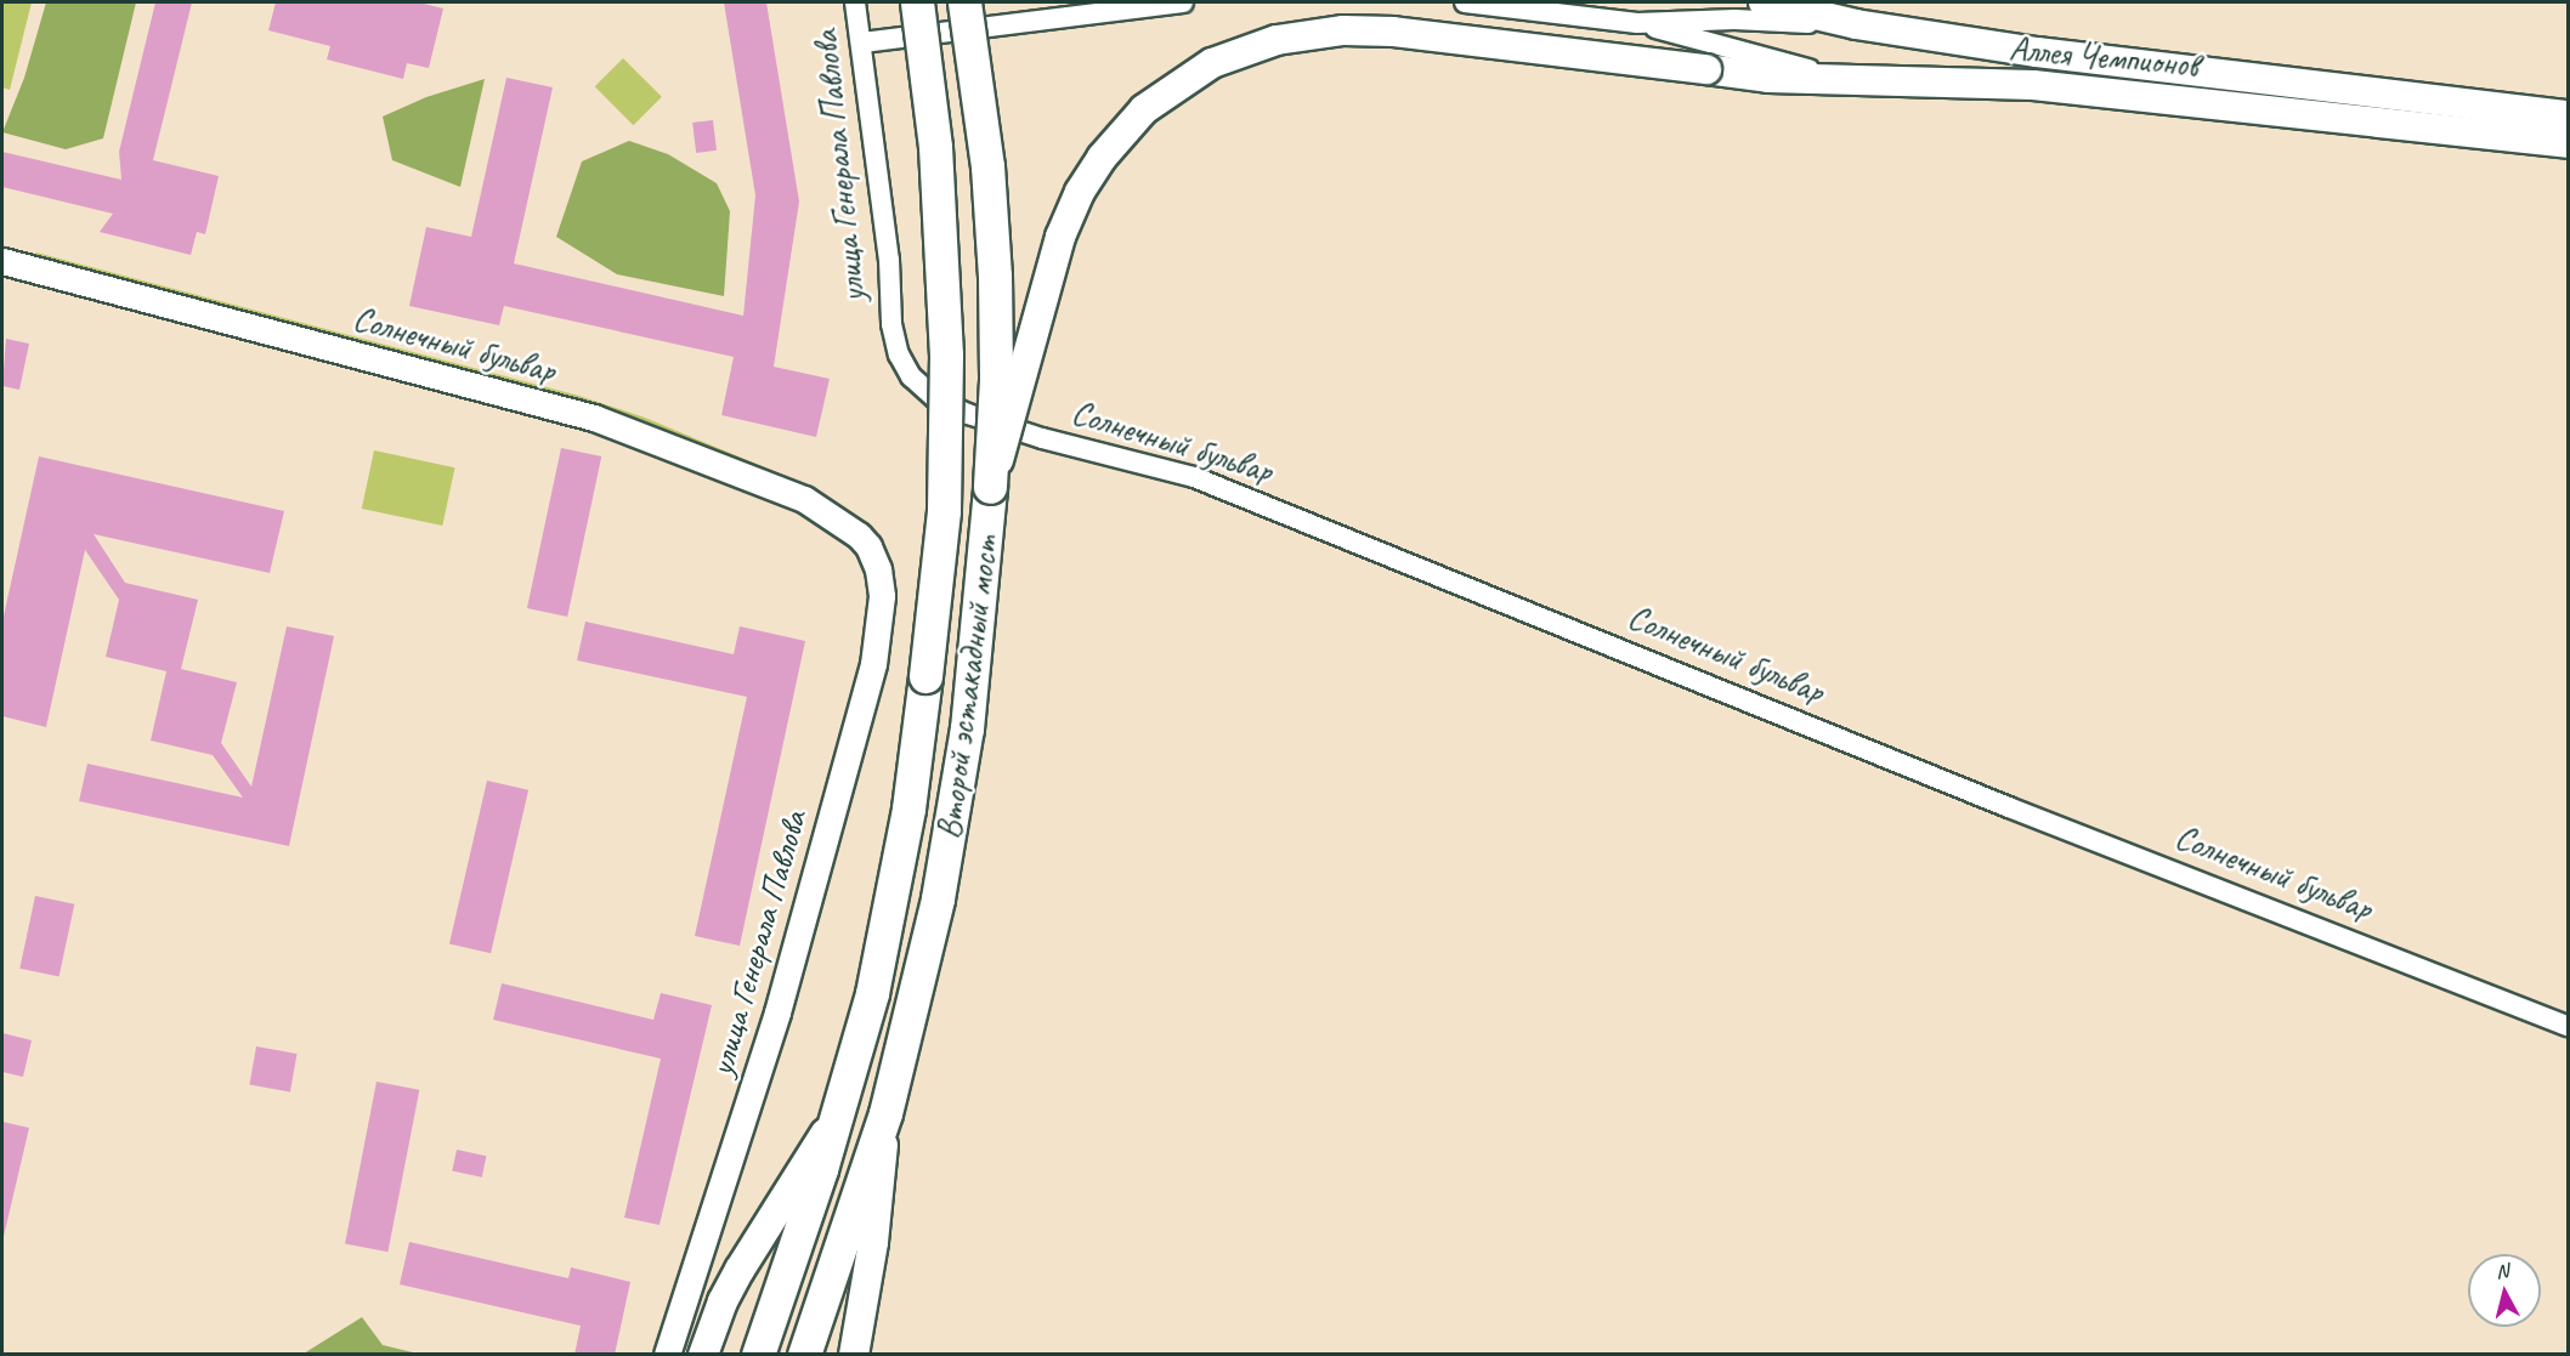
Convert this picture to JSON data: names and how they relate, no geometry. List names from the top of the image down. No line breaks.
{"streets":{"main road":["Аллея Чемпионов","Второй эстакадный мост"],"street":["улица Генерала Павлова","Солнечный бульвар"]},"crossings":[["улица Генерала Павлова","Солнечный бульвар"]],"north":"top"}
